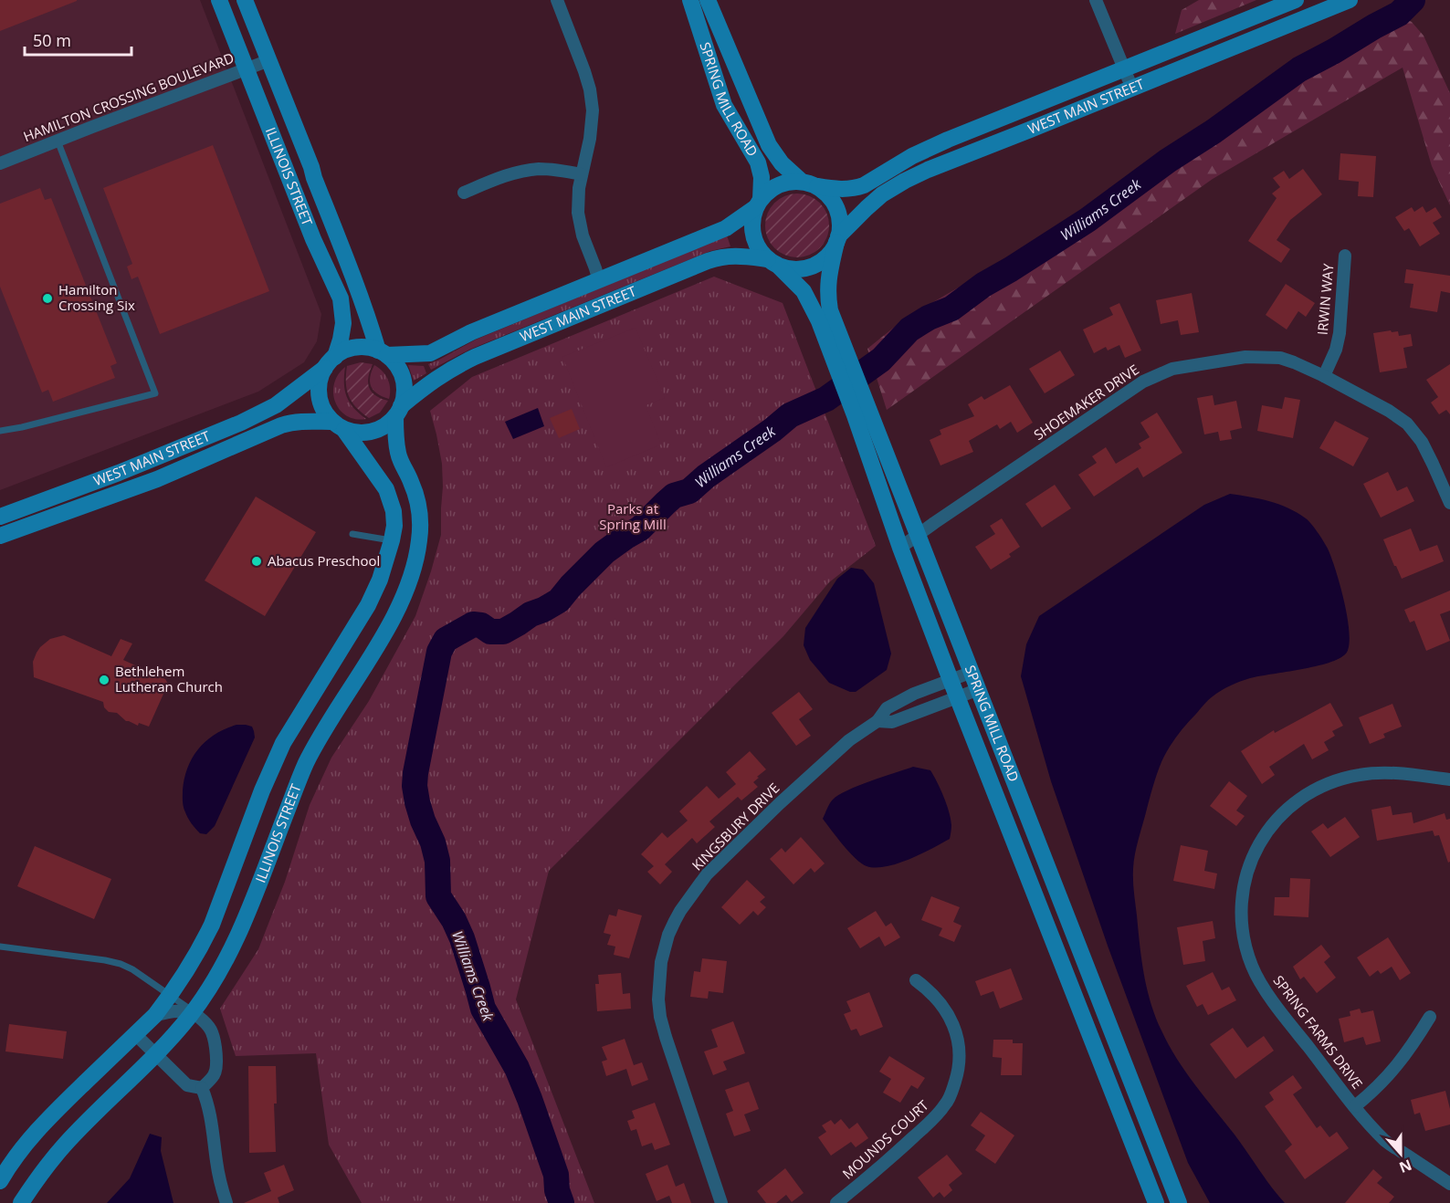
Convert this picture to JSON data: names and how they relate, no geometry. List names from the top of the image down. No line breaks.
{"streets":{"street":["HAMILTON CROSSING BOULEVARD","SPRING MILL ROAD","WEST MAIN STREET","ILLINOIS STREET","IRWIN WAY","SHOEMAKER DRIVE","KINGSBURY DRIVE","SPRING FARMS DRIVE","MOUNDS COURT"]},"crossings":[["HAMILTON CROSSING BOULEVARD","ILLINOIS STREET"],["SPRING MILL ROAD","WEST MAIN STREET"],["SPRING MILL ROAD","SHOEMAKER DRIVE"],["SPRING MILL ROAD","KINGSBURY DRIVE"],["WEST MAIN STREET","ILLINOIS STREET"],["IRWIN WAY","SHOEMAKER DRIVE"]],"water":["Williams Creek"],"parks":["Parks at Spring Mill"],"places":["Hamilton Crossing Six","Abacus Preschool","Bethlehem Lutheran Church"],"scale_bar":"50 m","north":"bottom"}
